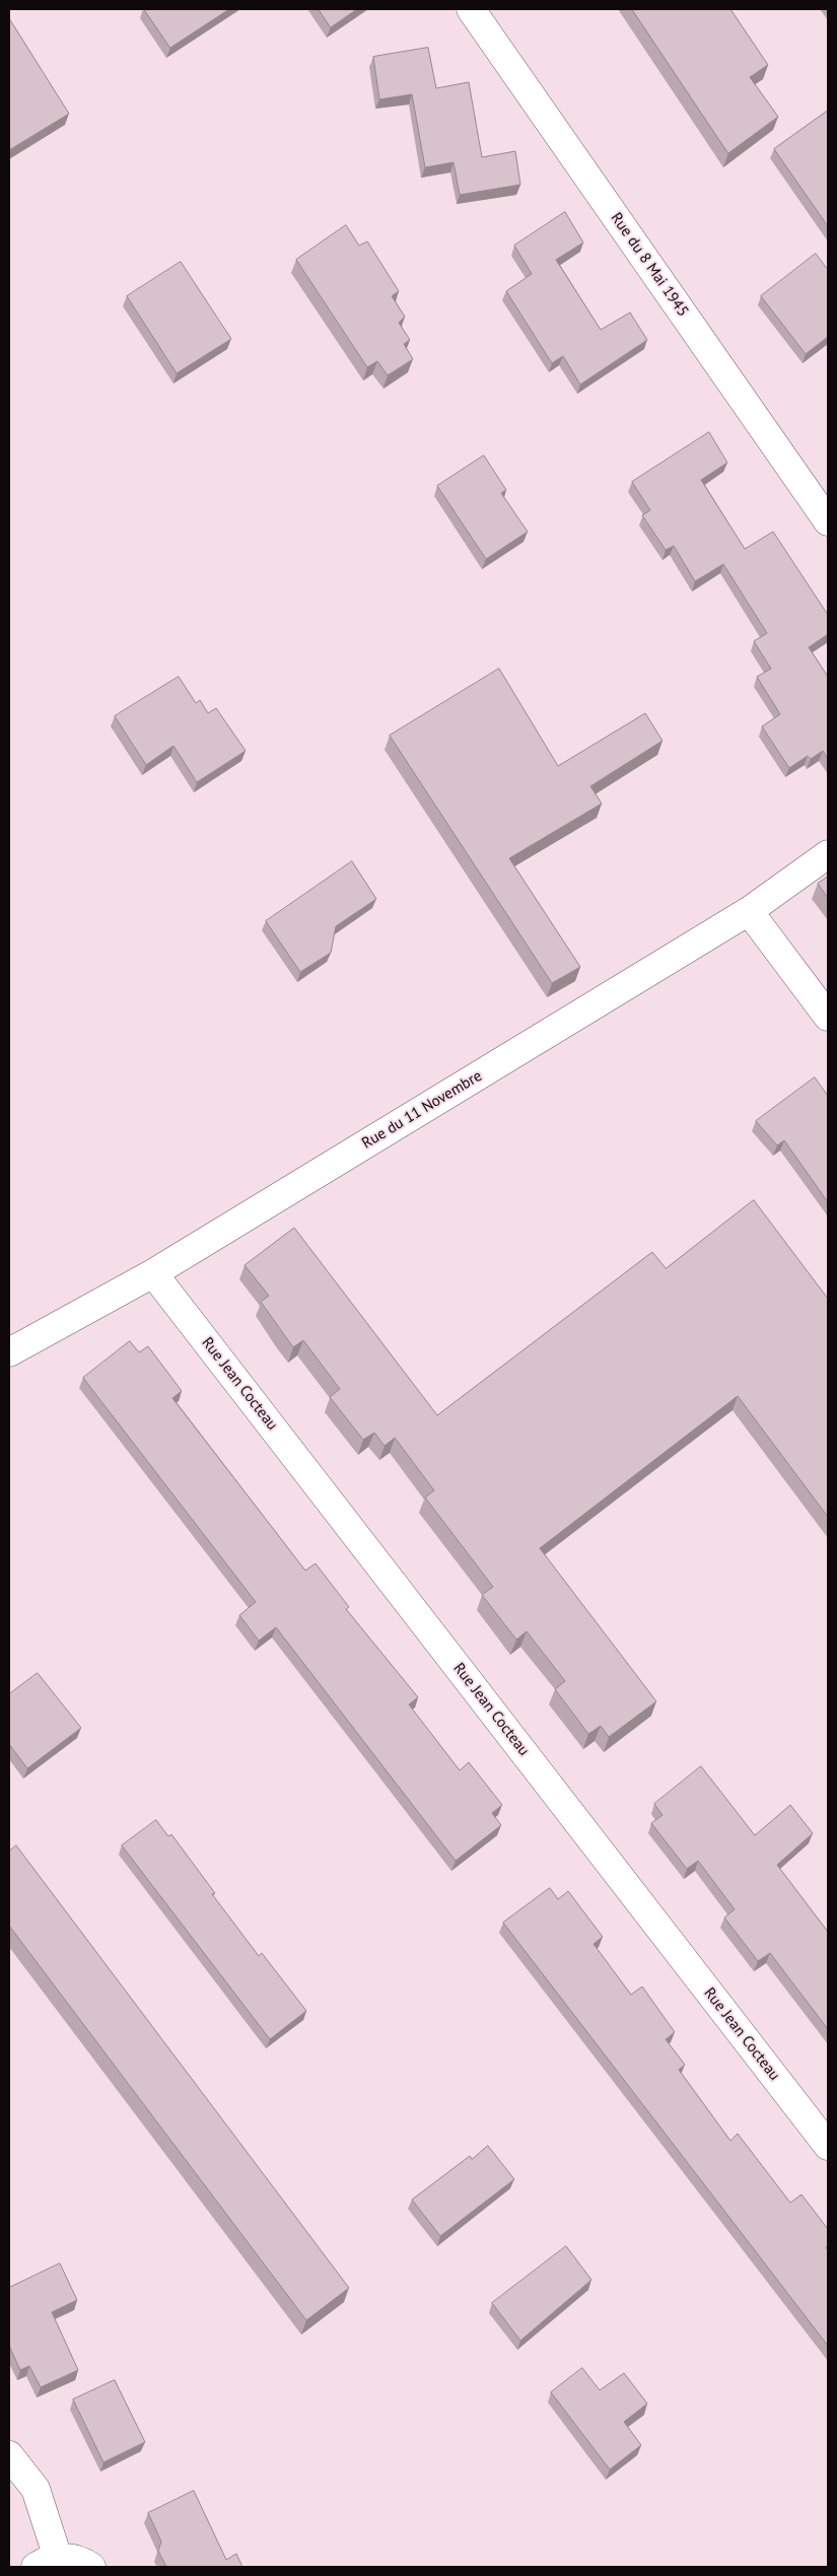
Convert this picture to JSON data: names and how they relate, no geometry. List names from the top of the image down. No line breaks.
{"streets":{"street":["Rue du 8 Mai 1945","Rue du 11 Novembre","Rue Jean Cocteau"]},"crossings":[["Rue du 11 Novembre","Rue Jean Cocteau"]]}
